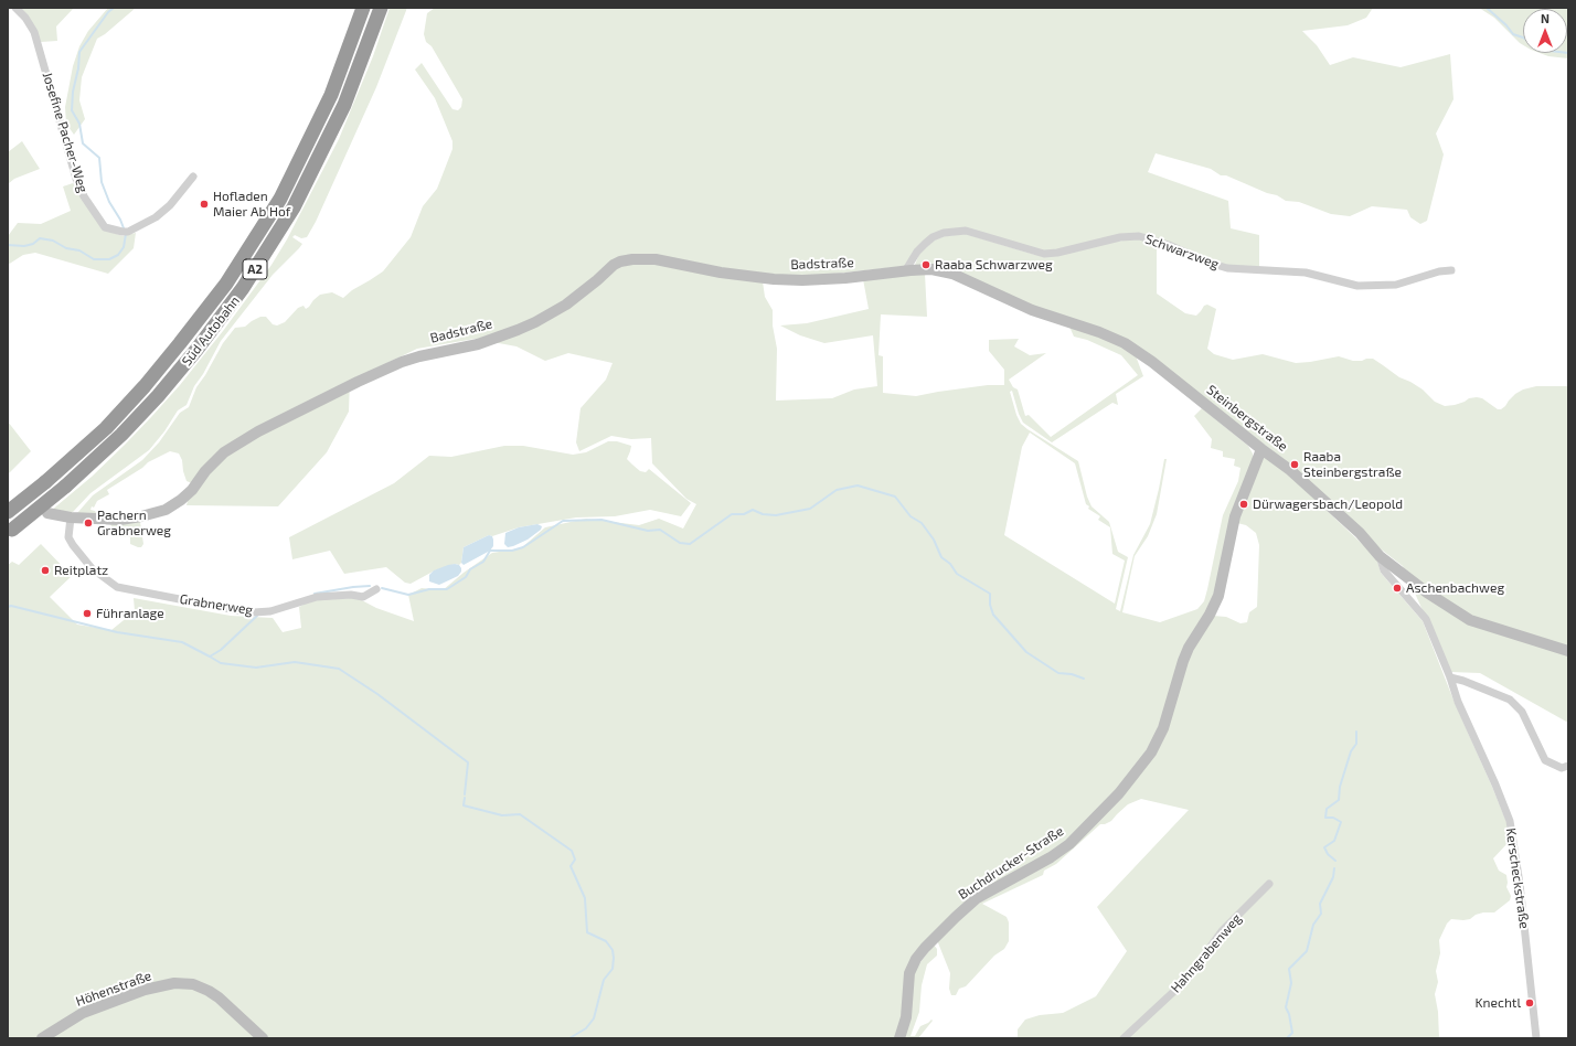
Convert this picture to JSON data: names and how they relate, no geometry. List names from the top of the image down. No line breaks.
{"streets":{"highway":["A2","Süd Autobahn"],"street":["Josefine Pacher-Weg","Schwarzweg","Badstraße","Steinbergstraße","Grabnerweg","Buchdrucker-Straße","Kerscheckstraße","Hahngrabenweg","Höhenstraße"]},"crossings":[["Schwarzweg","Badstraße"],["Schwarzweg","Steinbergstraße"],["Badstraße","Steinbergstraße"],["Badstraße","Grabnerweg"],["Steinbergstraße","Buchdrucker-Straße"],["Steinbergstraße","Kerscheckstraße"]],"places":["Hofladen Maier Ab Hof","Raaba Schwarzweg","Raaba Steinbergstraße","Dürwagersbach/Leopold","Pachern Grabnerweg","Reitplatz","Aschenbachweg","Führanlage","Knechtl"],"north":"top"}
